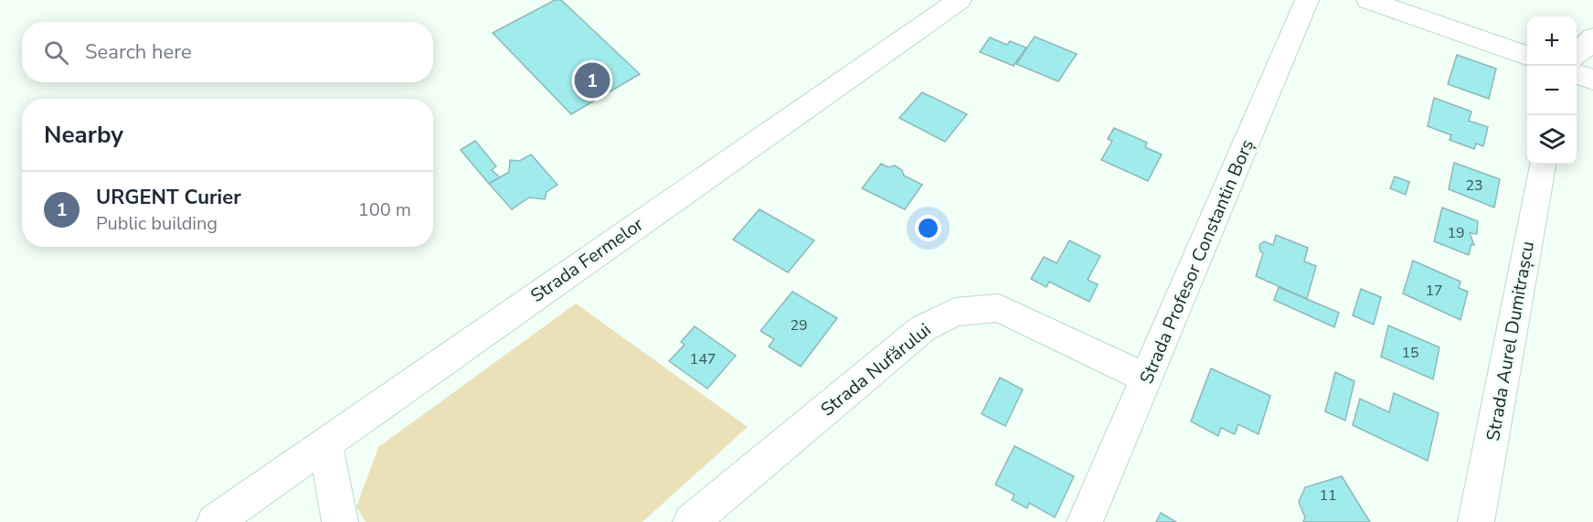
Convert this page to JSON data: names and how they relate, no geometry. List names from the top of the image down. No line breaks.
{"streets":{"street":["Strada Fermelor","Strada Profesor Constantin Borș","Strada Aurel Dumitrașcu","Strada Nufărului"]},"crossings":[["Strada Profesor Constantin Borș","Strada Nufărului"]],"house_numbers":["23","19","17","29","15","147","11"],"page":{"map_buttons":["+","−"],"search":"Search here","pins":"1","heading":"Nearby","list":[{"mark":"1","name":"URGENT Curier","note":"Public building","value":"100 m"}]}}
